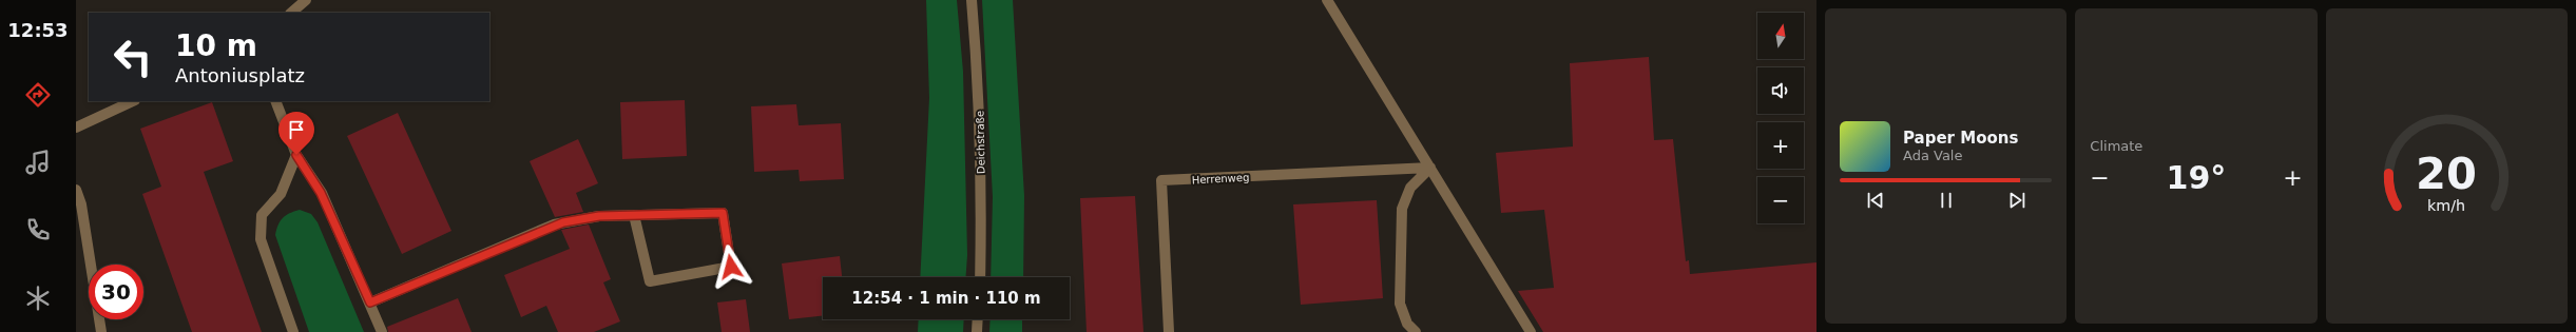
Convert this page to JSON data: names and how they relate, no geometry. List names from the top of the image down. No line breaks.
{"streets":{"street":["Deichstraße","Herrenweg"]},"north":"top","page":{"tabs":"12:53","tile":"Climate","map_buttons":["+","−"],"turn":["10 m","Antoniusplatz"],"song":["Paper Moons","Ada Vale"],"heat":["−","19°","+"],"limit":"30","trip":"12:54 · 1 min · 110 m","gauge":["20","km/h"]}}
